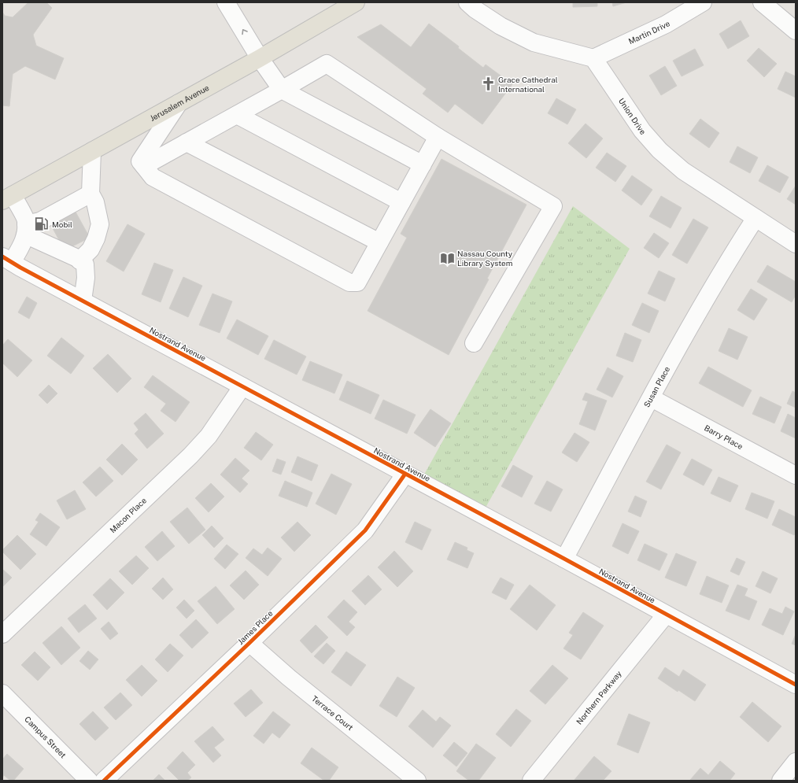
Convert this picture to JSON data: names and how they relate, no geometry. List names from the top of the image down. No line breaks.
{"streets":{"main road":["Jerusalem Avenue"],"street":["Martin Drive","Union Drive","Nostrand Avenue","Susan Place","Barry Place","Macon Place","James Place","Northern Parkway","Terrace Court","Campus Street"]},"crossings":[["Martin Drive","Union Drive"],["Union Drive","Susan Place"],["Nostrand Avenue","Susan Place"],["Nostrand Avenue","Macon Place"],["Nostrand Avenue","James Place"],["Nostrand Avenue","Northern Parkway"],["Susan Place","Barry Place"],["James Place","Terrace Court"]],"places":{"church":["Grace Cathedral International"],"fuel station":["Mobil"],"library":["Nassau County Library System"]}}
